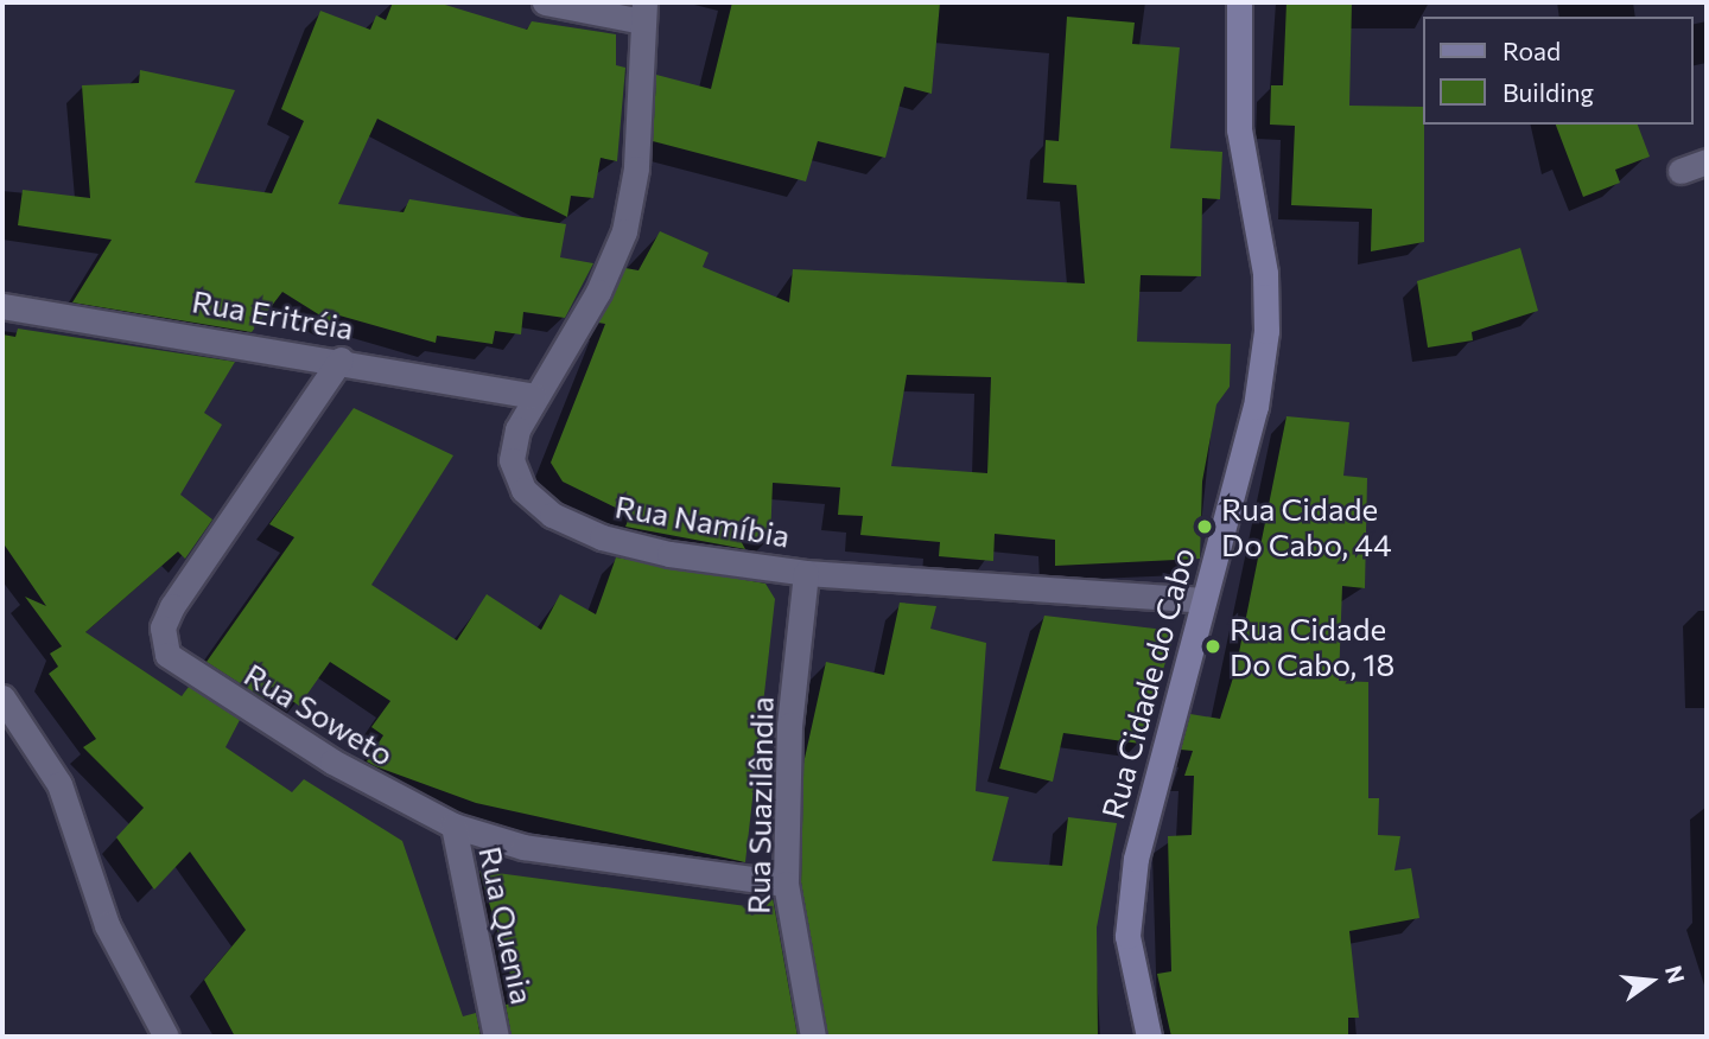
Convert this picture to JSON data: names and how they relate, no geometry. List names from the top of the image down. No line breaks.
{"streets":{"street":["Rua Eritréia","Rua Namíbia","Rua Cidade do Cabo","Rua Soweto","Rua Suazilândia","Rua Quenia"]},"crossings":[["Rua Eritréia","Rua Namíbia"],["Rua Eritréia","Rua Soweto"],["Rua Namíbia","Rua Cidade do Cabo"],["Rua Namíbia","Rua Suazilândia"],["Rua Soweto","Rua Suazilândia"],["Rua Soweto","Rua Quenia"]],"places":["Rua Cidade Do Cabo, 44","Rua Cidade Do Cabo, 18"],"legend":["Road","Building"],"north":"right"}
